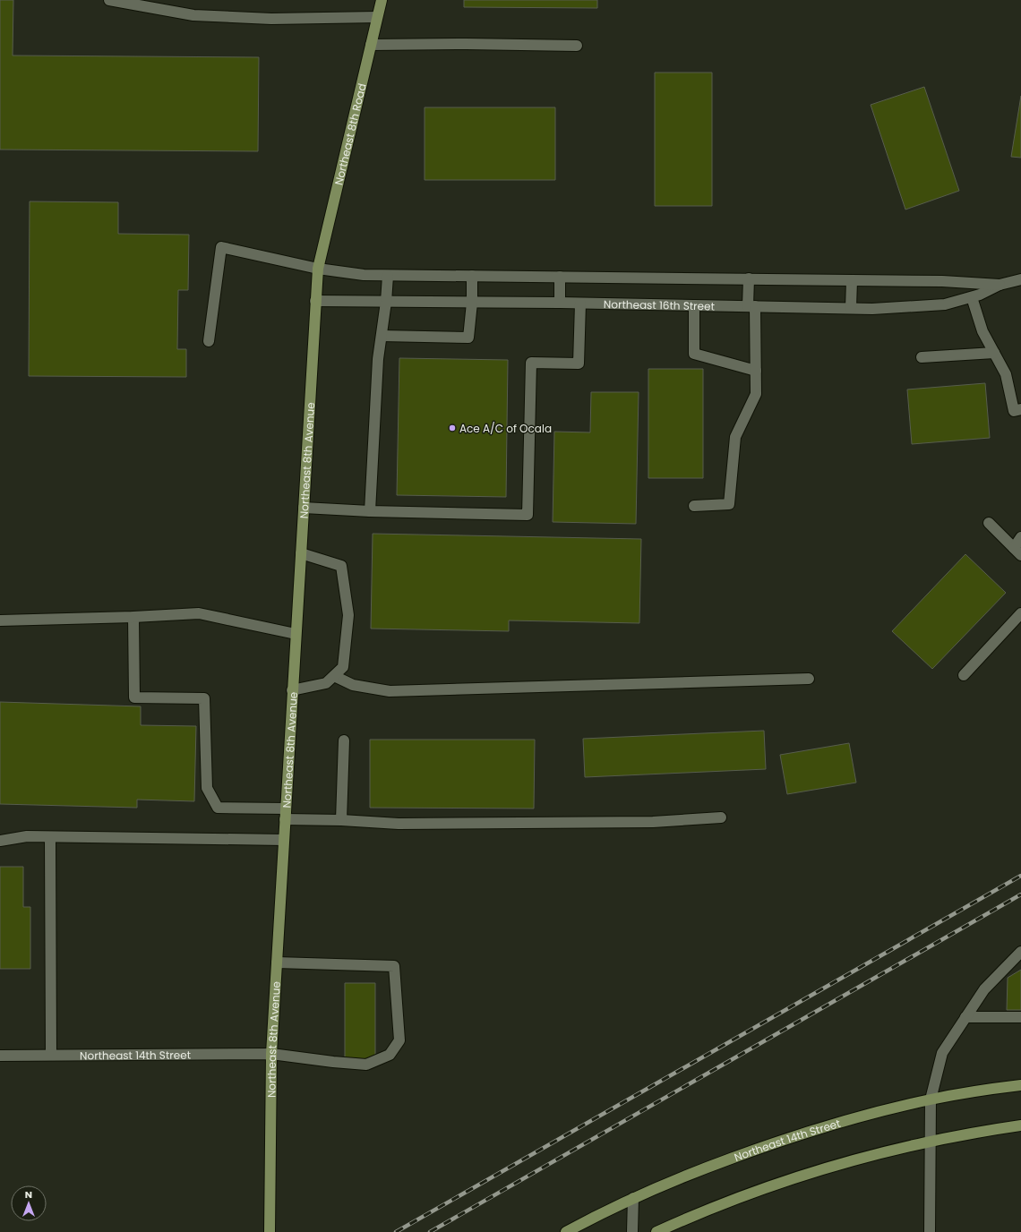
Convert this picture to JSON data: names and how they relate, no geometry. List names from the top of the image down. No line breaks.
{"streets":{"main road":["Northeast 8th Road","Northeast 8th Avenue","Northeast 14th Street"],"street":["Northeast 16th Street"]},"crossings":[["Northeast 8th Road","Northeast 16th Street"],["Northeast 8th Road","Northeast 8th Avenue"],["Northeast 16th Street","Northeast 8th Avenue"],["Northeast 8th Avenue","Northeast 14th Street"]],"places":["Ace A/C of Ocala"],"north":"top"}
